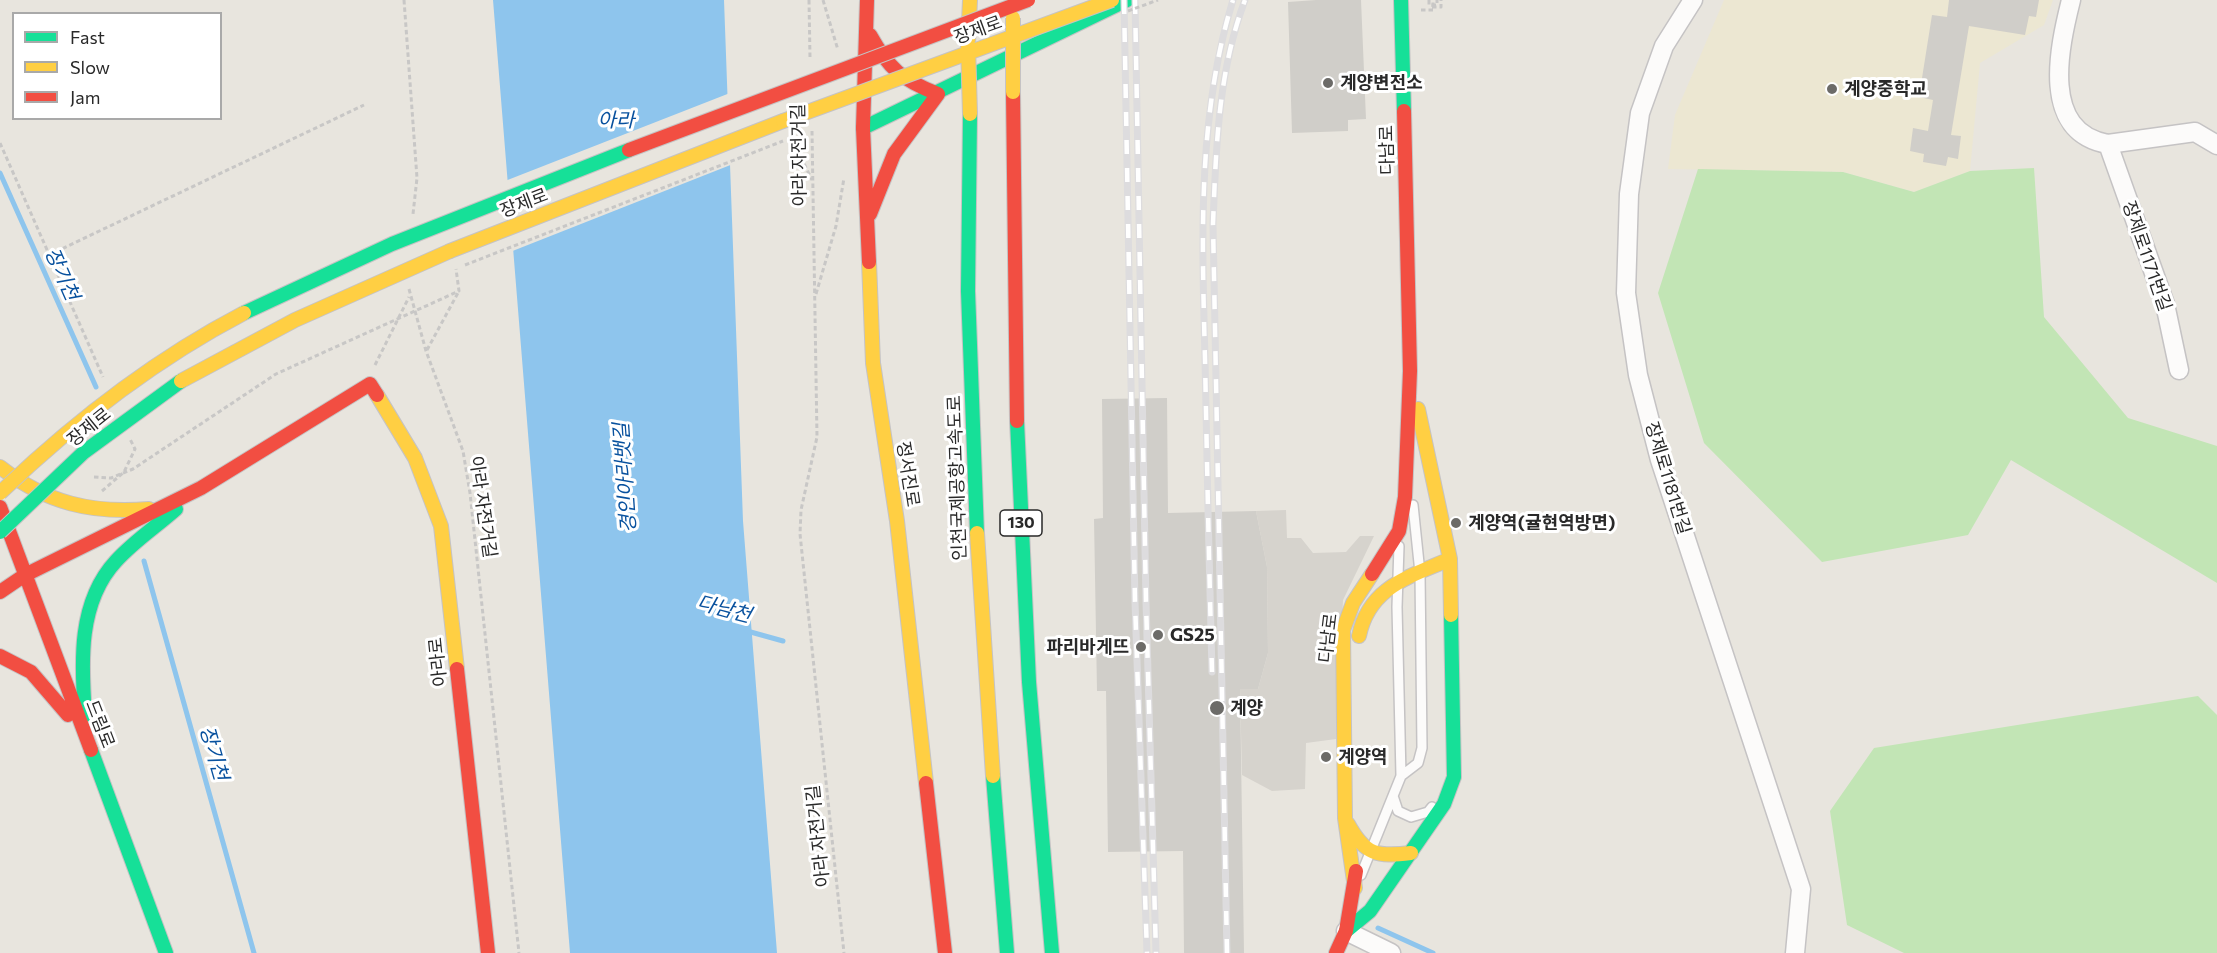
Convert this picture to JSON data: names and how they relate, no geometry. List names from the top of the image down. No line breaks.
{"streets":{"main road":["장제로","다남로","정서진로","인천국제공항고속도로","130","아라로","드림로"],"street":["장제로1171번길","장제로1181번길"],"path":["아라 자전거길"]},"crossings":[["장제로","정서진로"]],"water":["아라","장기천","경인아라뱃길","다남천"],"places":["계양변전소","계양중학교","계양역(귤현역방면)","GS25","파리바게뜨","계양","계양역"],"legend":["Fast","Slow","Jam"]}
